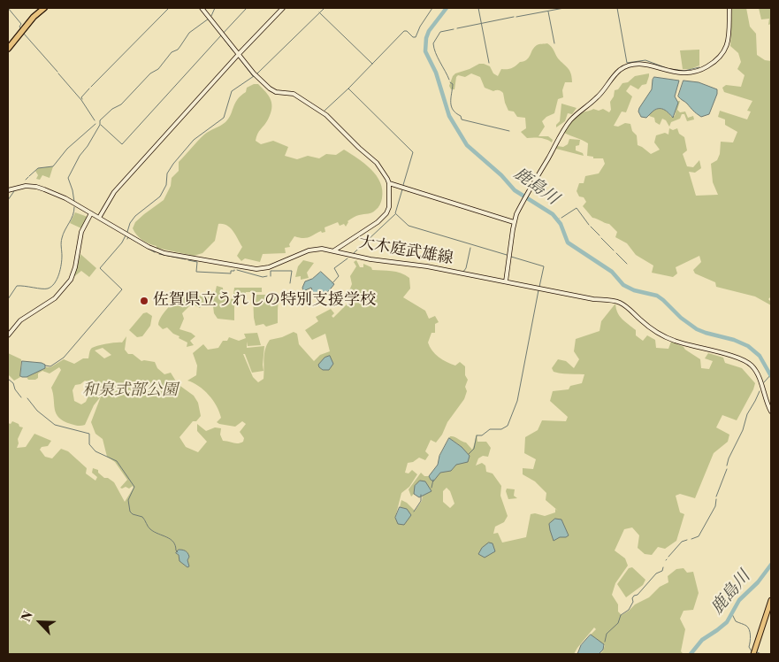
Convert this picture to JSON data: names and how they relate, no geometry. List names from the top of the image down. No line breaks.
{"streets":{"street":["大木庭武雄線"]},"water":["鹿島川"],"parks":["和泉式部公園"],"places":["佐賀県立うれしの特別支援学校"],"north":"top left"}
